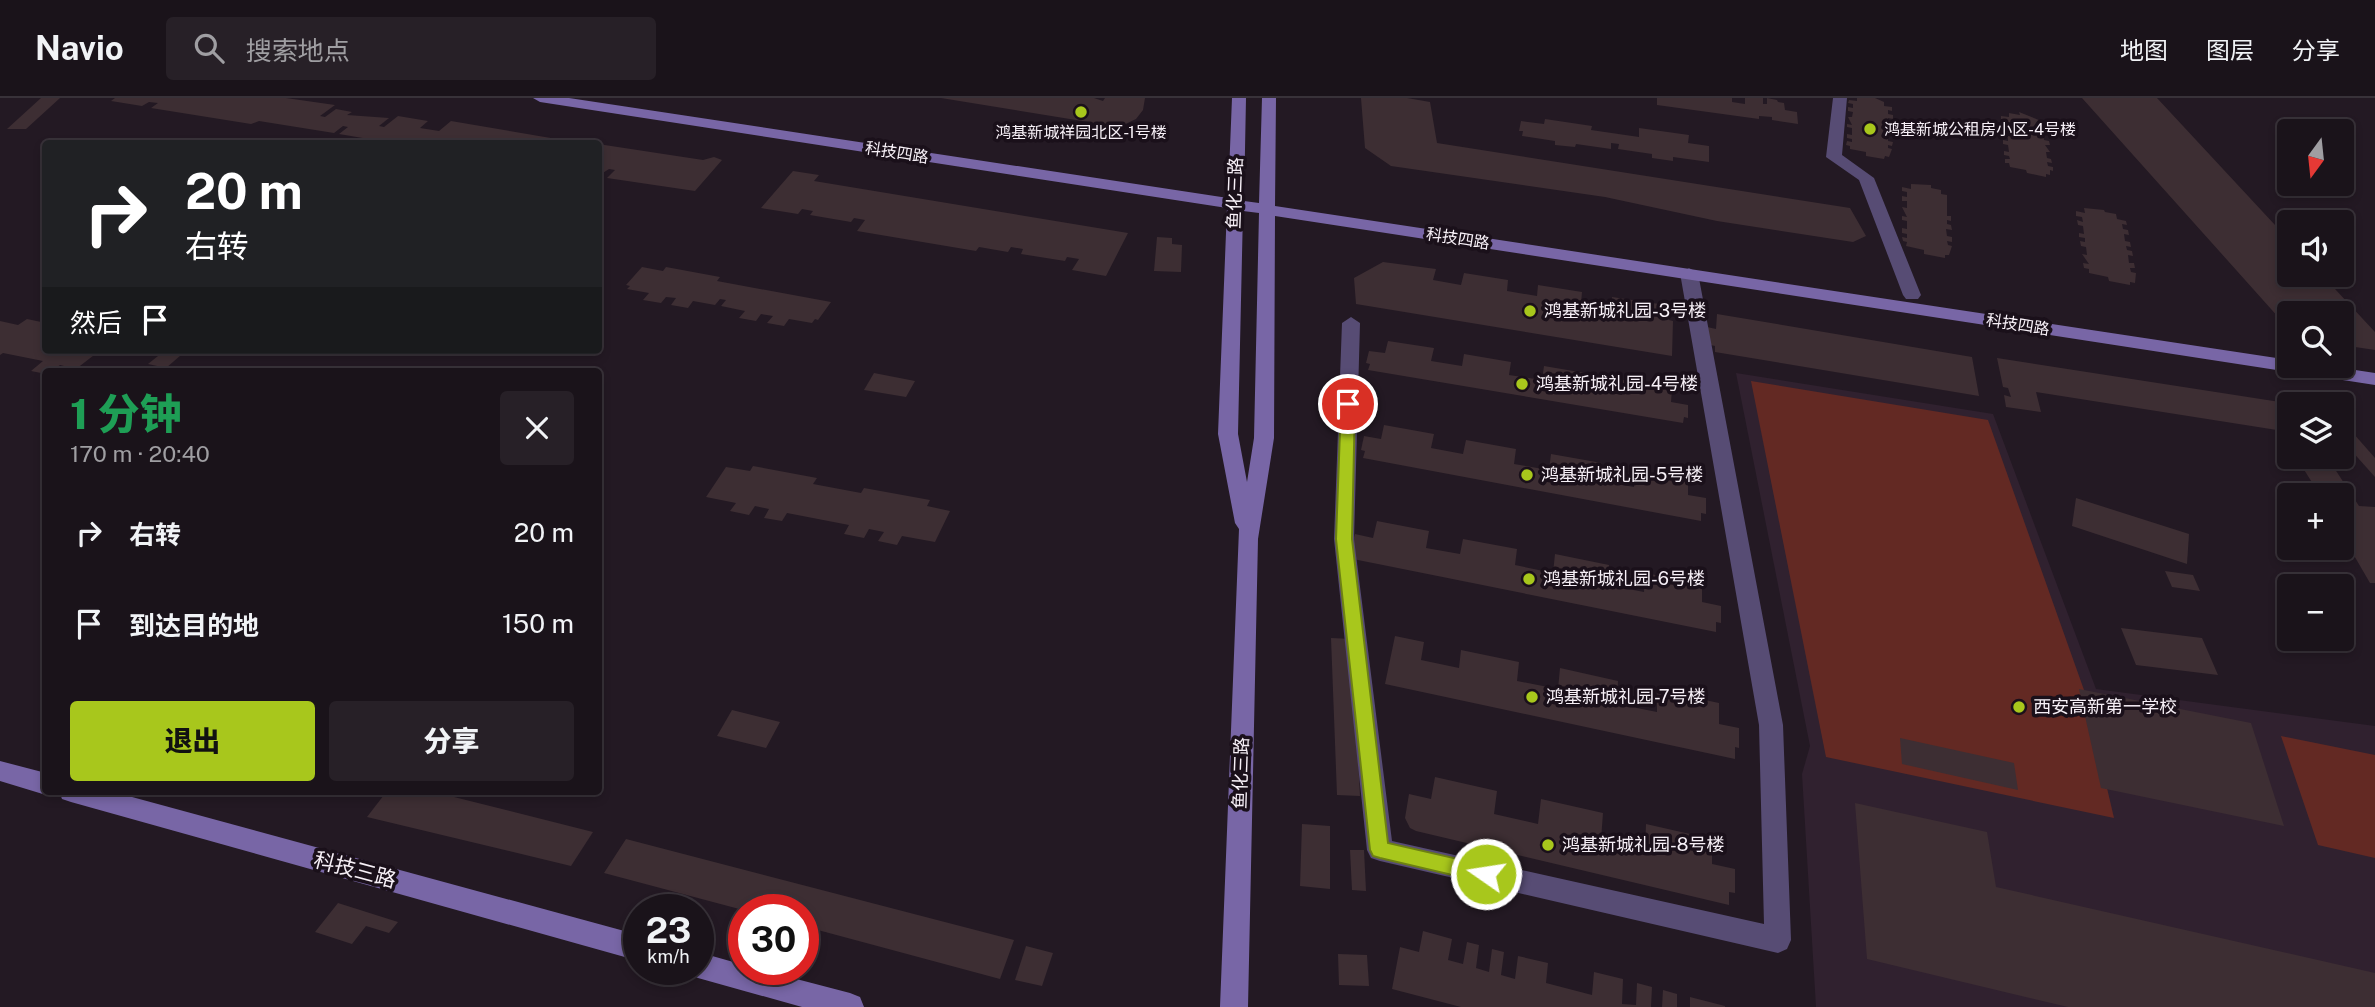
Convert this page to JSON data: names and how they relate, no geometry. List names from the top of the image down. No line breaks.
{"streets":{"street":["科技四路","鱼化三路","科技三路"]},"crossings":[["科技四路","鱼化三路"]],"places":["鸿基新城祥园北区-1号楼","鸿基新城公租房小区-4号楼","鸿基新城礼园-3号楼","鸿基新城礼园-4号楼","鸿基新城礼园-5号楼","鸿基新城礼园-6号楼","鸿基新城礼园-7号楼","西安高新第一学校","鸿基新城礼园-8号楼"],"north":"bottom","page":{"header":"Navio","search":"搜索地点","nav":["地图","图层","分享"],"map_buttons":["+","−"],"turn":["20 m","右转"],"then":"然后","heading":["1 分钟","170 m · 20:40"],"list":[{"name":"右转","value":"20 m"},{"name":"到达目的地","value":"150 m"}],"buttons":["退出","分享"],"speed":"23 km/h","limit":"30"}}
